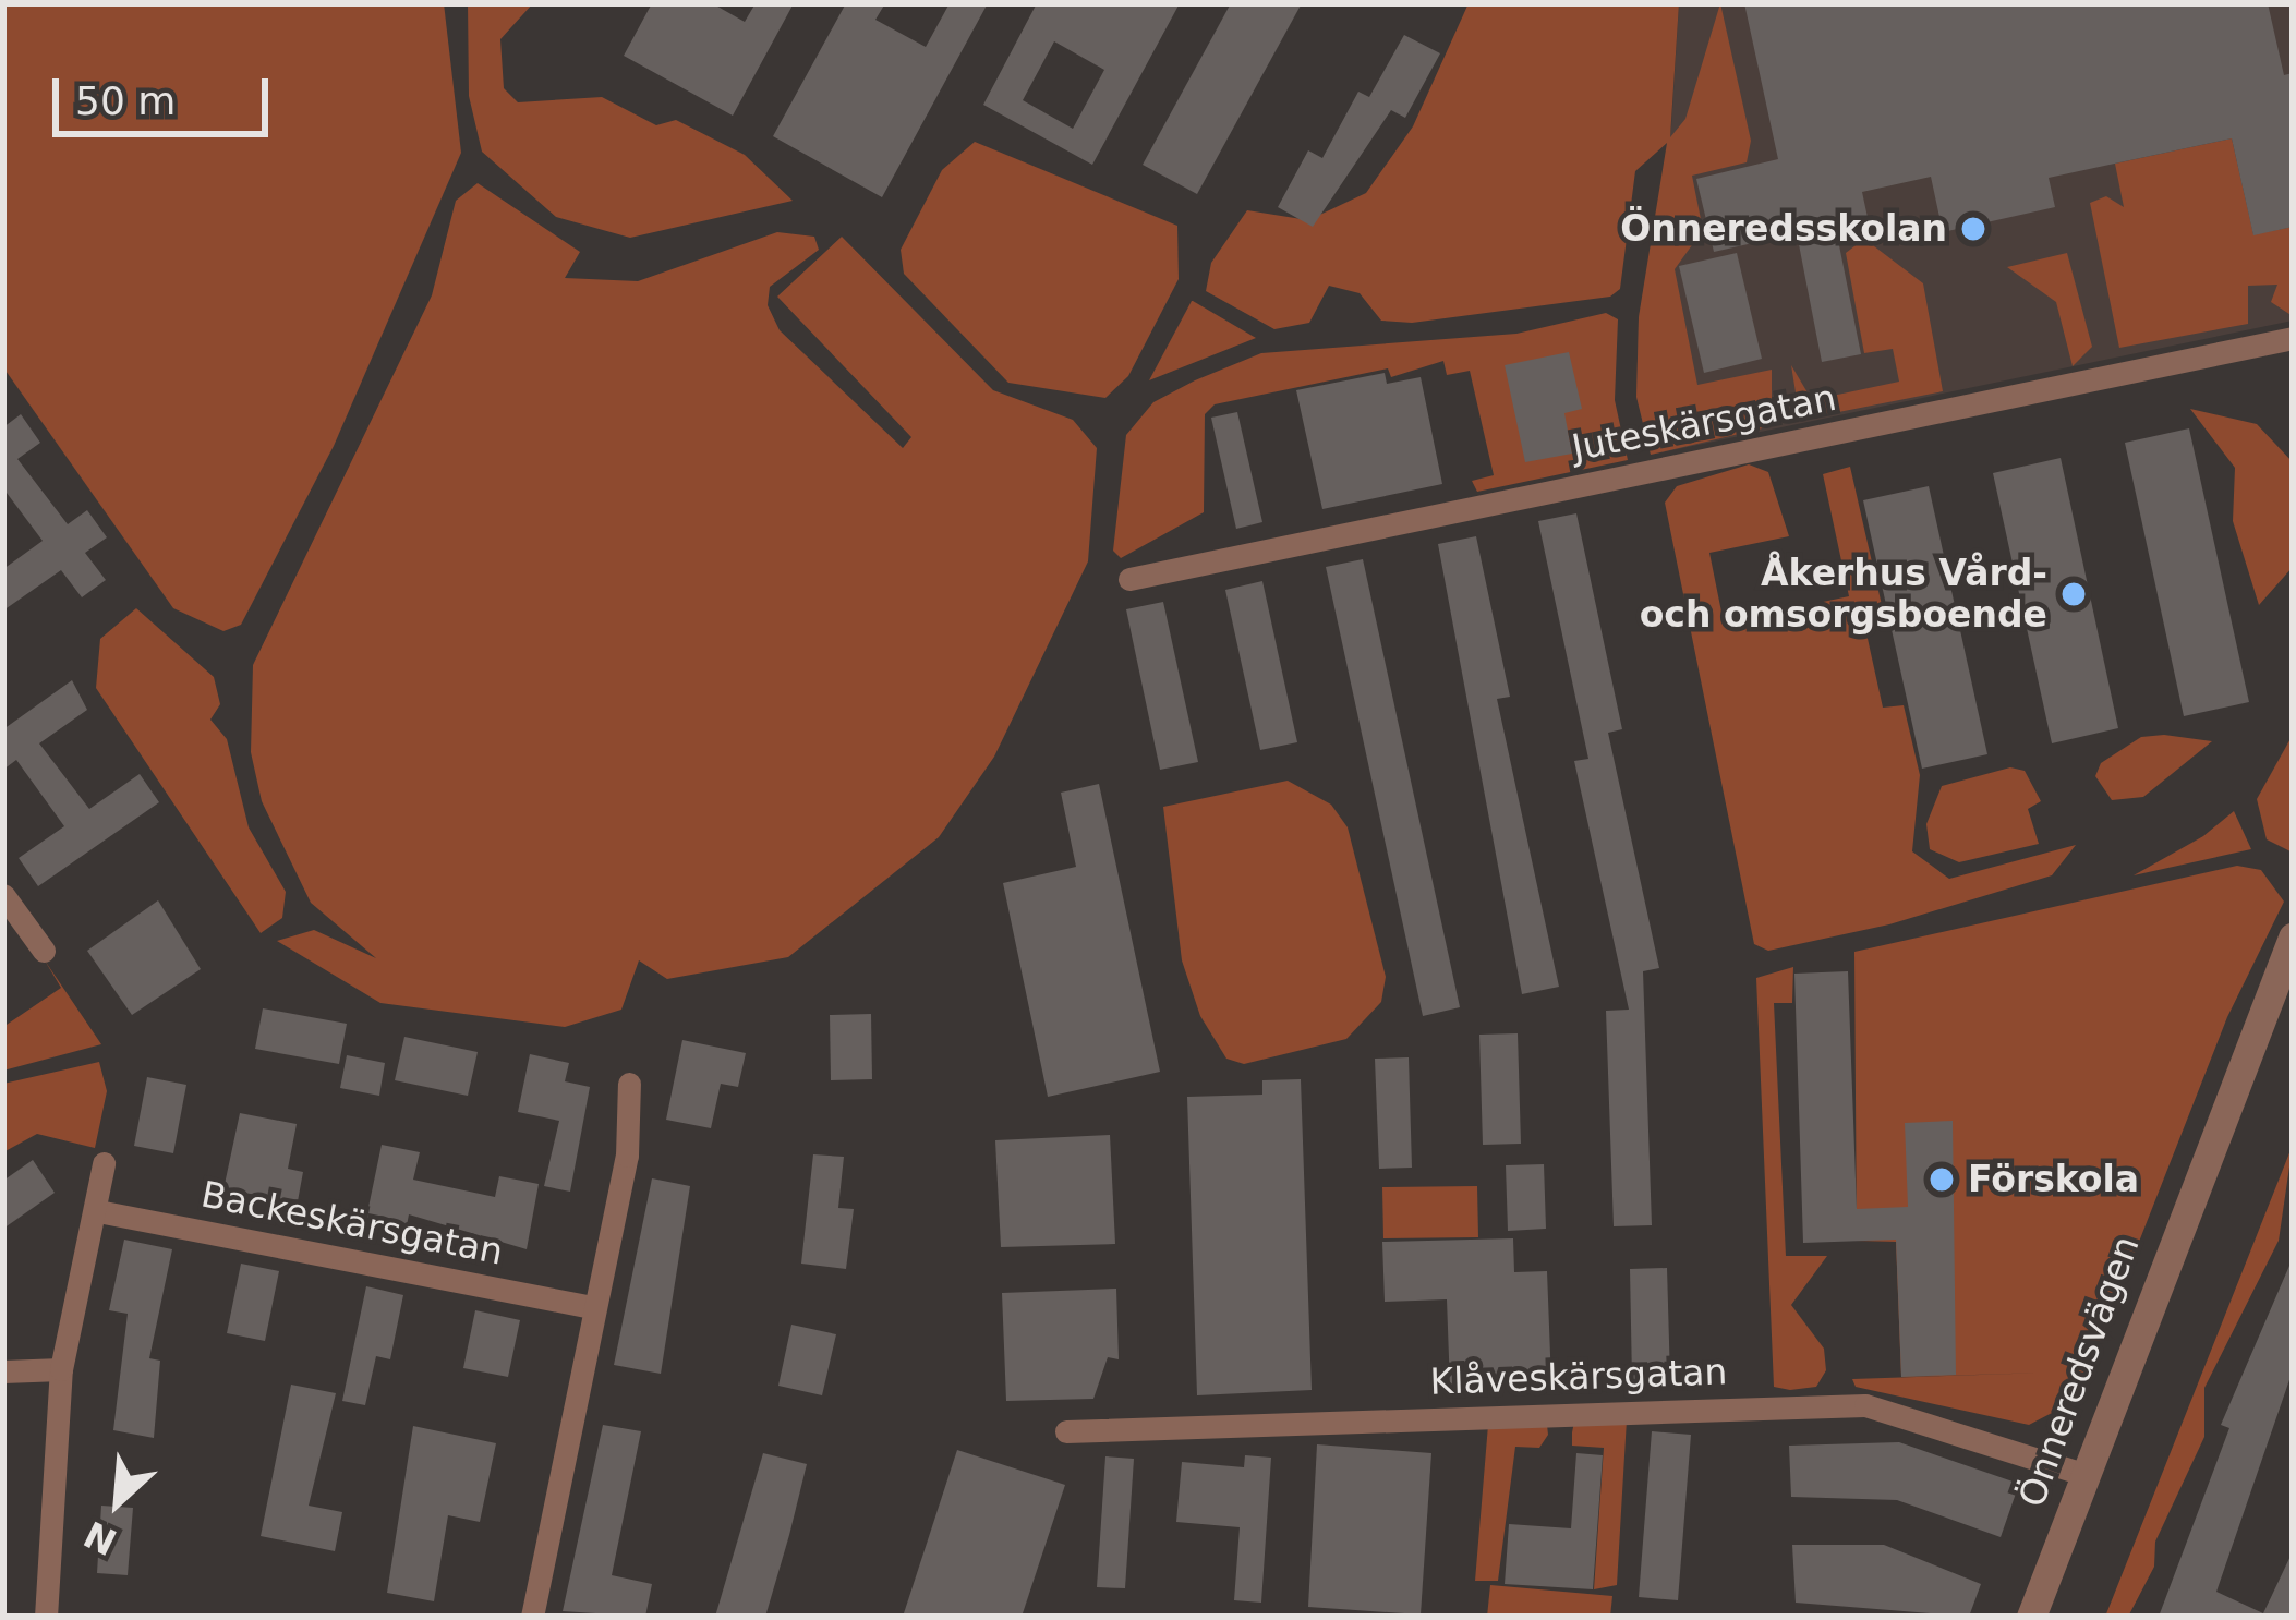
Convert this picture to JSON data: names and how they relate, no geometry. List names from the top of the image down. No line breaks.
{"streets":{"street":["Juteskärsgatan","Backeskärsgatan","Önneredsvägen","Klåveskärsgatan"]},"crossings":[["Önneredsvägen","Klåveskärsgatan"]],"places":["Önneredsskolan","Åkerhus Vård- och omsorgsboende","Förskola"],"scale_bar":"50 m","north":"bottom left"}
